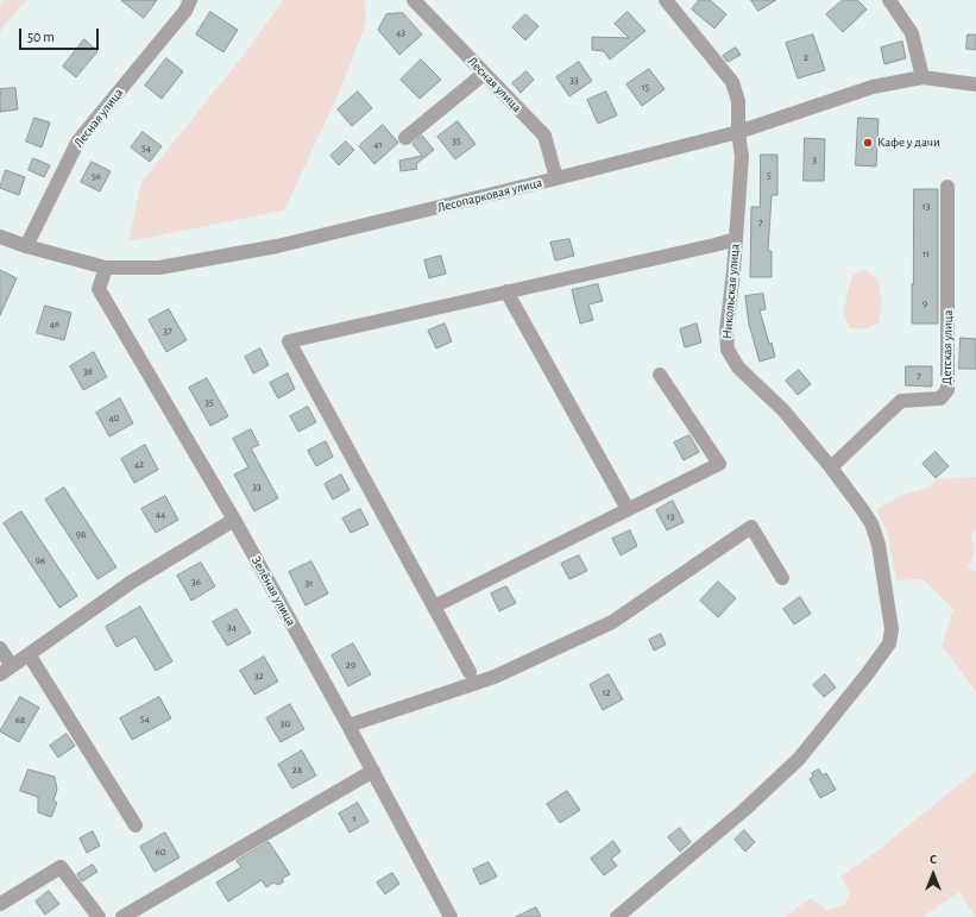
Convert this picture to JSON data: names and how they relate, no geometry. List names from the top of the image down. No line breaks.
{"streets":{"street":["Лесная улица","Лесопарковая улица","Никольская улица","Детская улица","Зелёная улица"]},"crossings":[["Лесная улица","Лесопарковая улица"],["Лесопарковая улица","Никольская улица"],["Лесопарковая улица","Зелёная улица"],["Никольская улица","Детская улица"]],"places":["Кафе у дачи"],"house_numbers":["43","2","33","15","35","41","54","3","5","56","13","7","11","9","46","37","38","7","35","40","42","33","44","13","98","96","36","31","34","29","32","12","54","68","30","28","1","60"],"scale_bar":"50 m","north":"top"}
